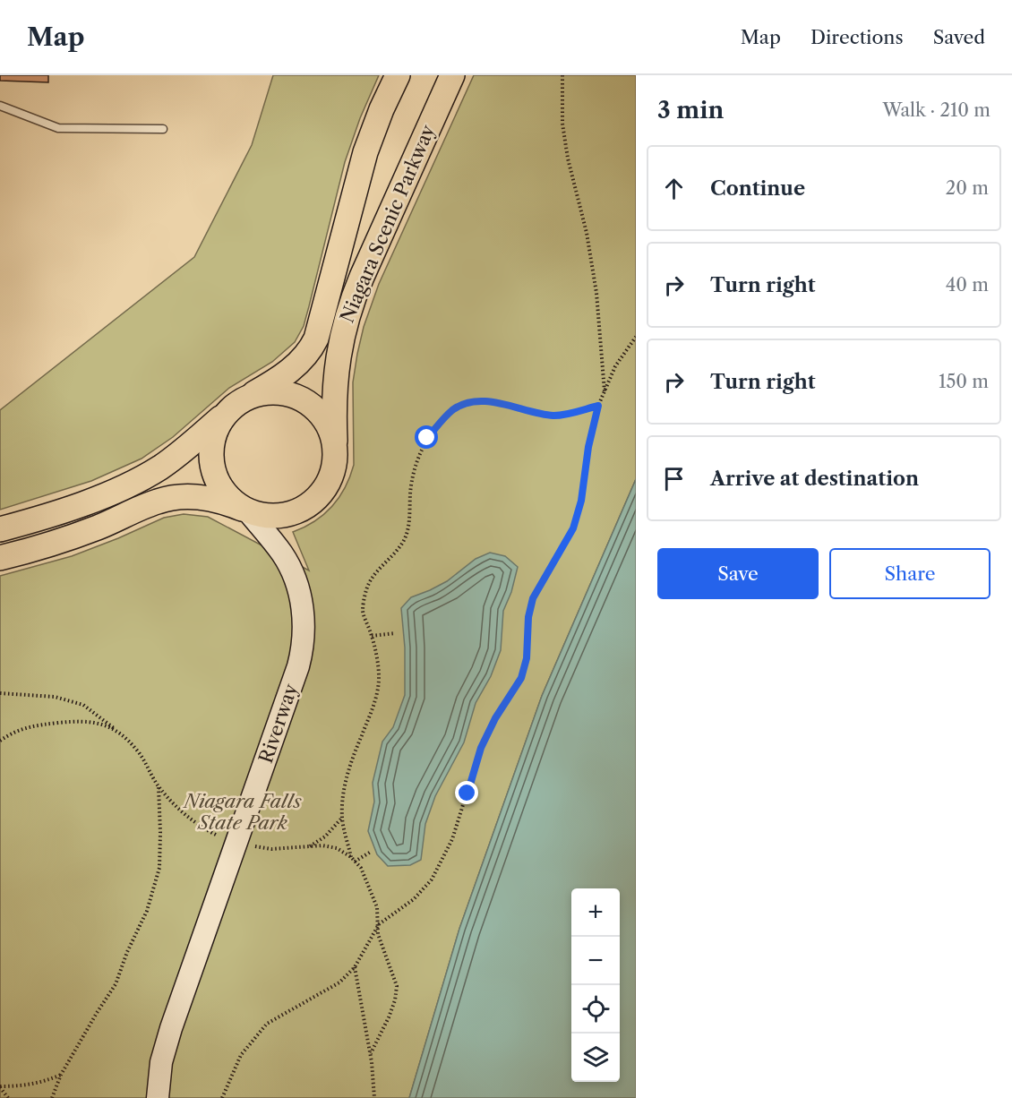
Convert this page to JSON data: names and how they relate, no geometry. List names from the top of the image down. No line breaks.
{"streets":{"highway":["Niagara Scenic Parkway"],"main road":["Riverway"]},"crossings":[["Niagara Scenic Parkway","Riverway"]],"parks":["Niagara Falls State Park"],"page":{"header":"Map","nav":["Map","Directions","Saved"],"heading":["3 min","Walk · 210 m"],"list":[["Continue","20 m"],["Turn right","40 m"],["Turn right","150 m"],"Arrive at destination"],"buttons":["Save","Share"],"map_buttons":["+","−"]}}
